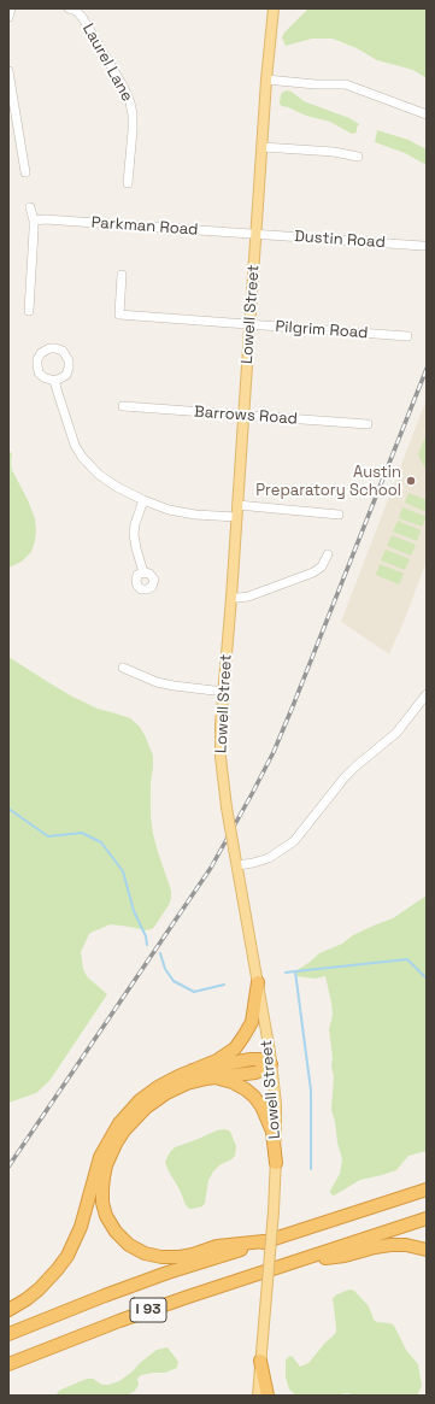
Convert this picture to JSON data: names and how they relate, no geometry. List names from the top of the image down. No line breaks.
{"streets":{"highway":["I 93"],"main road":["Lowell Street"],"street":["Laurel Lane","Parkman Road","Dustin Road","Pilgrim Road","Barrows Road"]},"crossings":[["Parkman Road","Dustin Road"],["Parkman Road","Lowell Street"],["Dustin Road","Lowell Street"],["Lowell Street","Pilgrim Road"],["Lowell Street","Barrows Road"]],"places":["Austin Preparatory School"]}
